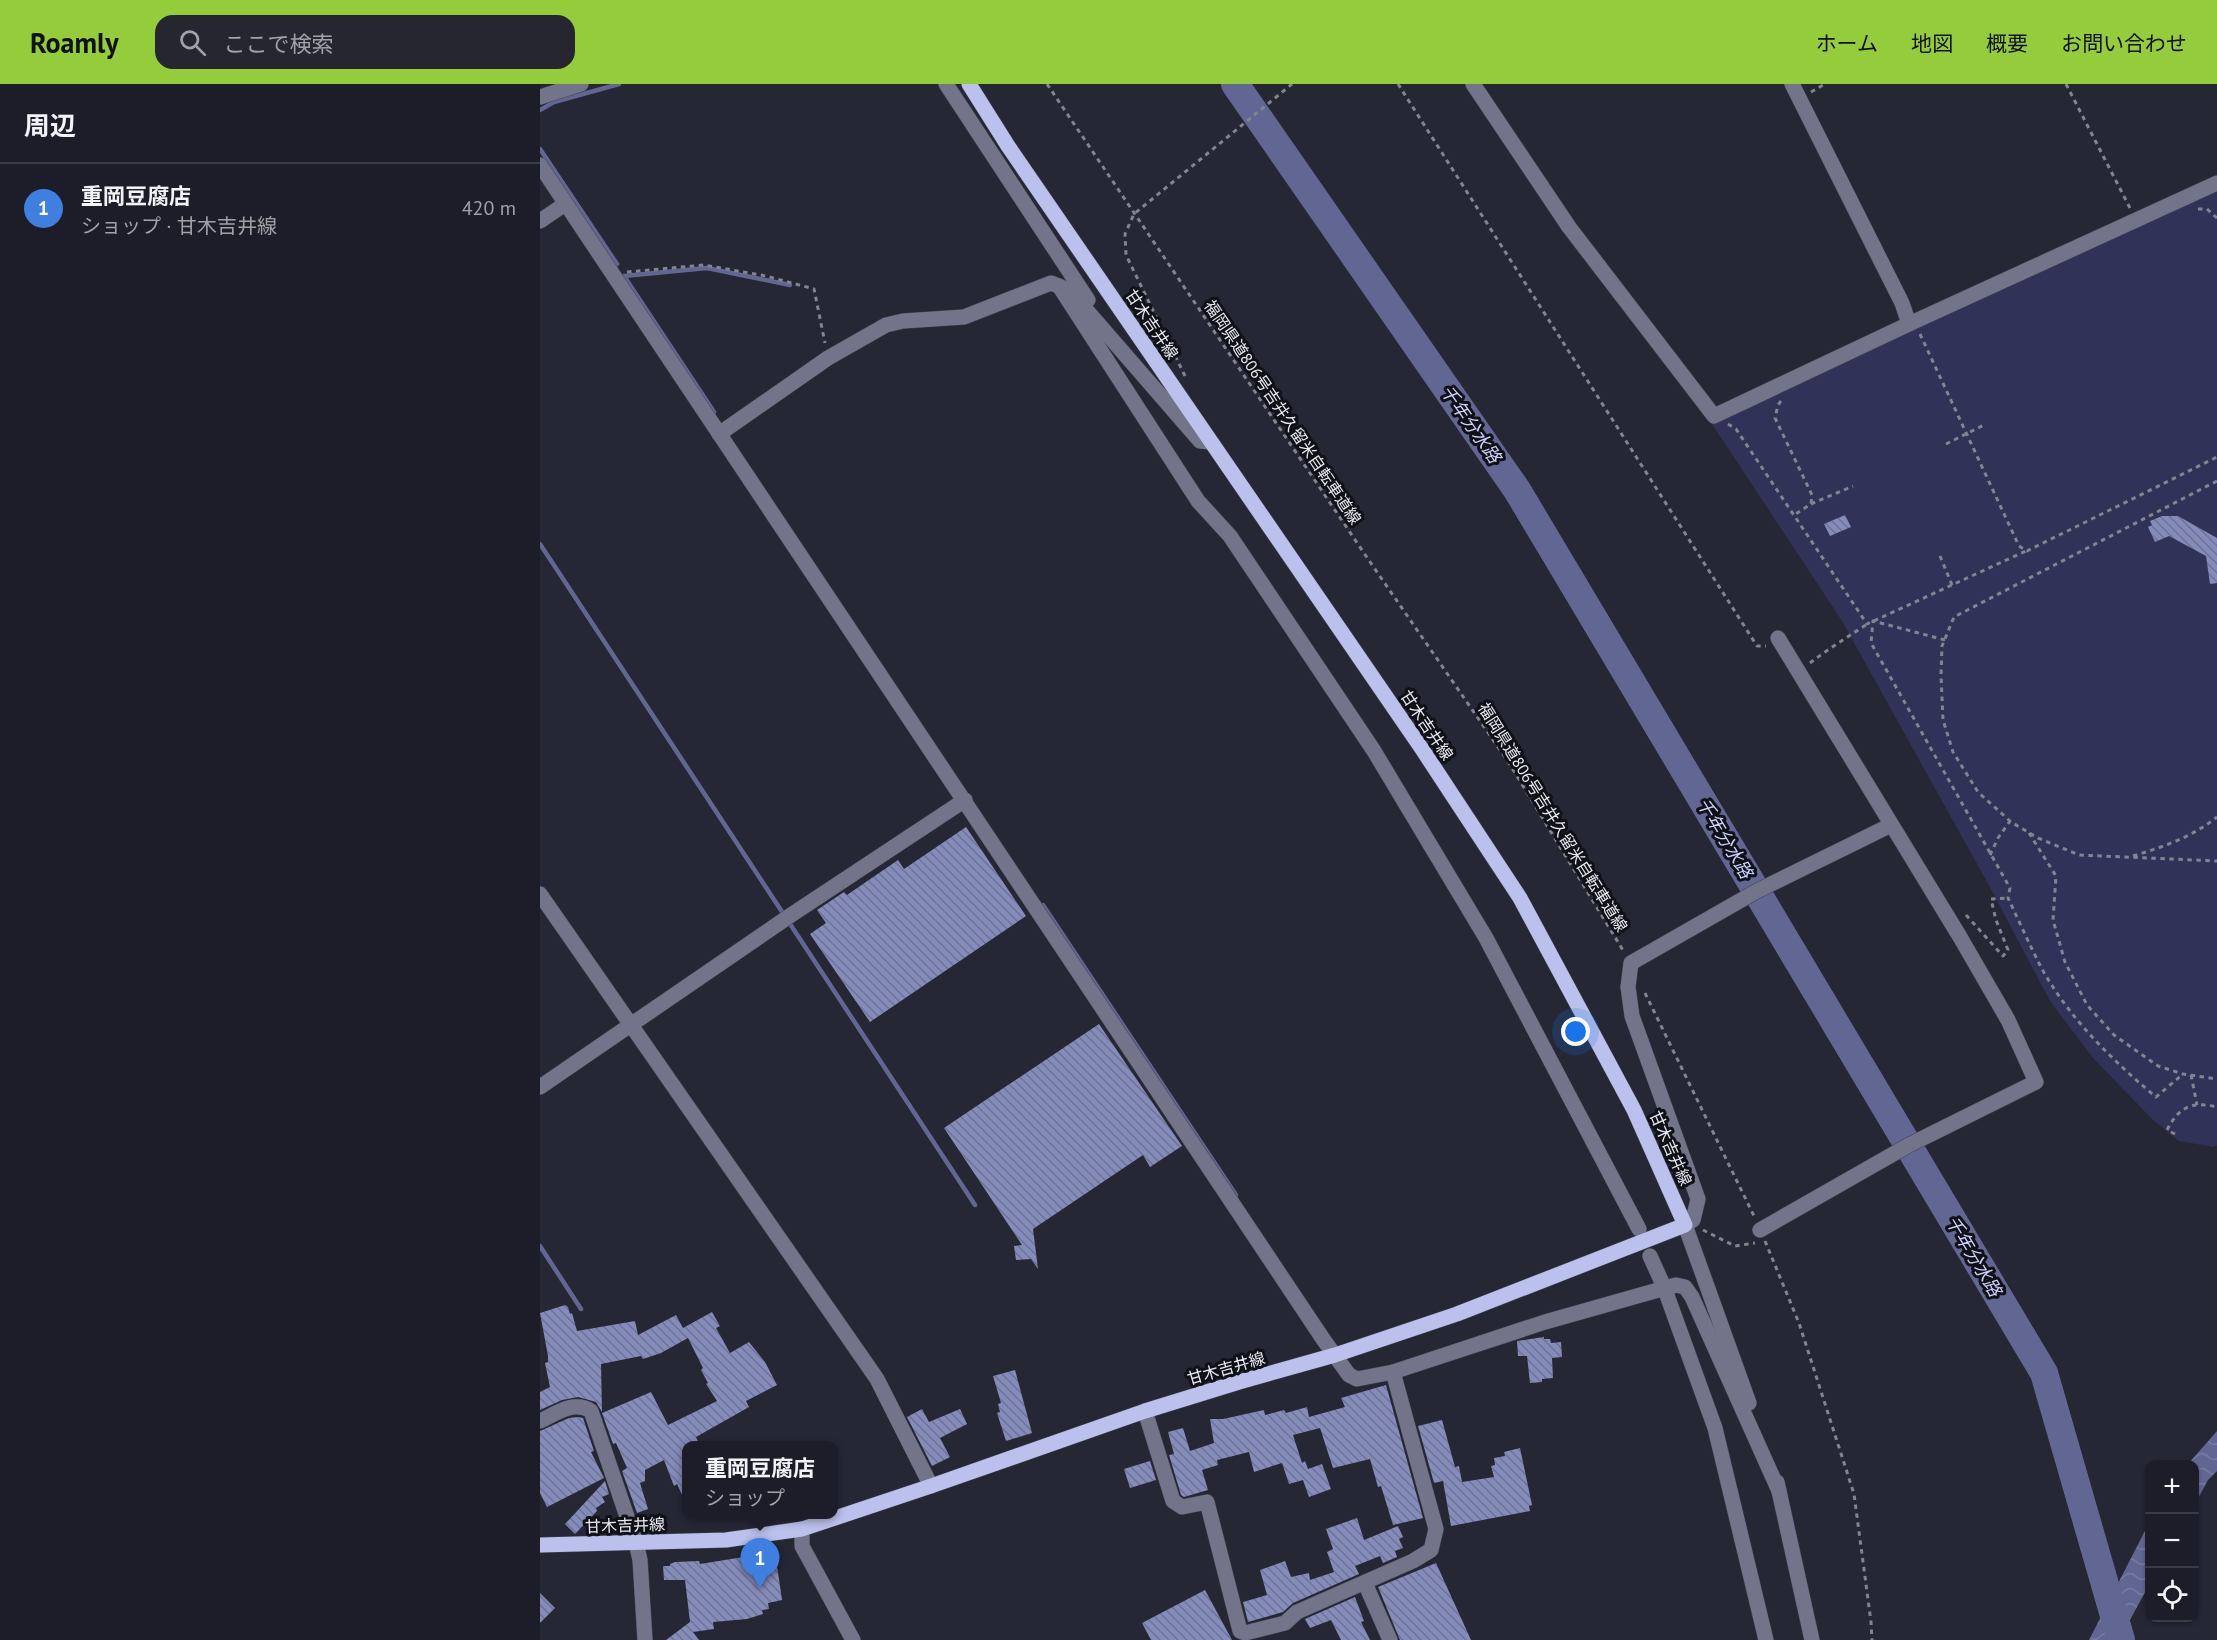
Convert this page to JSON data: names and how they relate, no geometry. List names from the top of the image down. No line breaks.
{"streets":{"main road":["甘木吉井線"],"path":["福岡県道806号吉井久留米自転車道線"]},"water":["千年分水路"],"page":{"header":"Roamly","search":"ここで検索","nav":["ホーム","地図","概要","お問い合わせ"],"heading":"周辺","list":[{"mark":"1","name":"重岡豆腐店","note":"ショップ · 甘木吉井線","value":"420 m"}],"popup":["重岡豆腐店","ショップ"],"map_buttons":["+","−"],"pins":"1"}}
